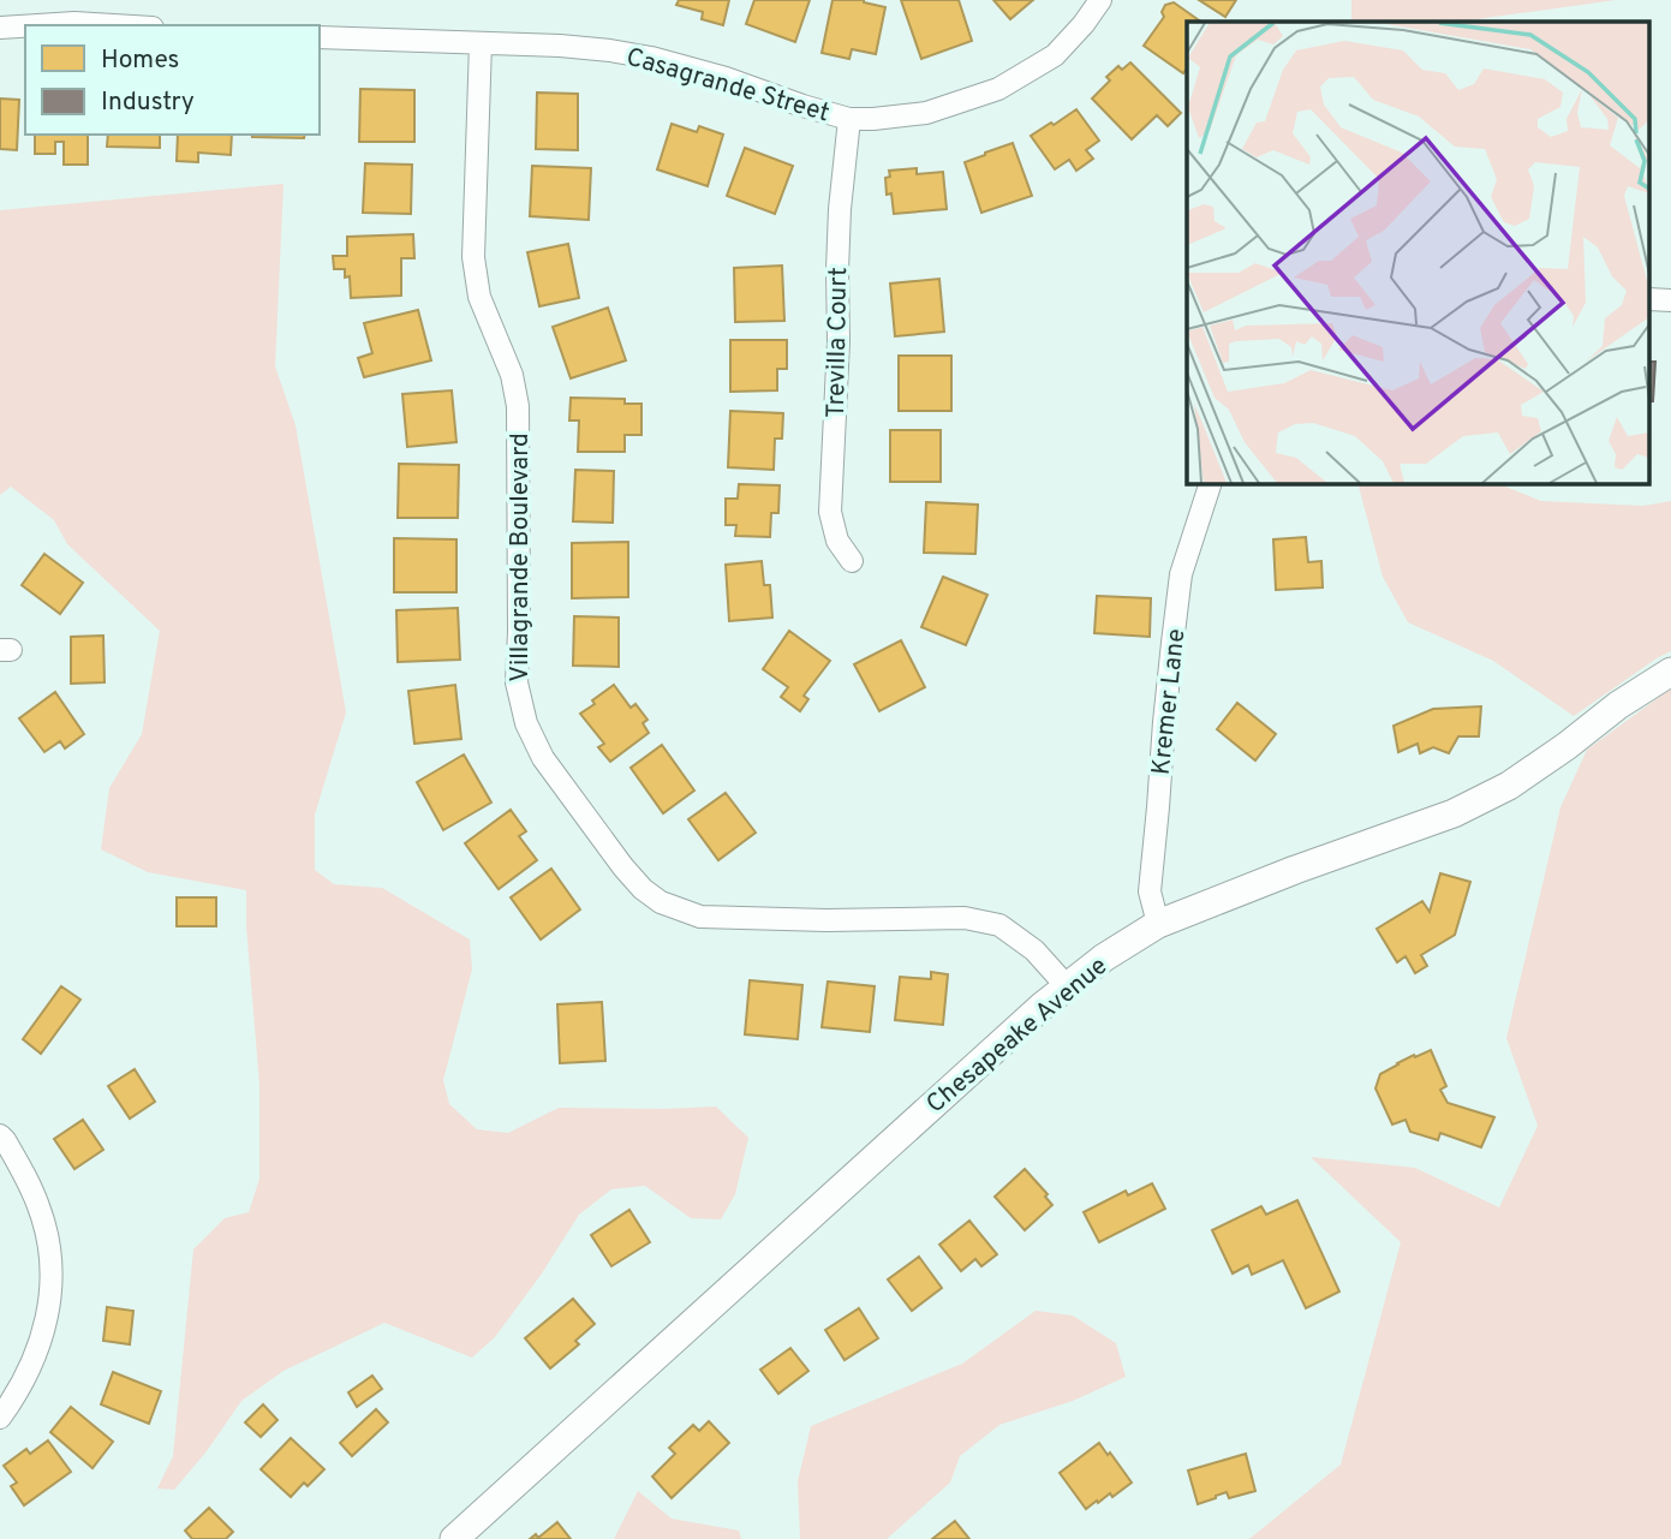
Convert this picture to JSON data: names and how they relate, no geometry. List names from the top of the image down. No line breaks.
{"streets":{"street":["Casagrande Street","Trevilla Court","Villagrande Boulevard","Kremer Lane","Chesapeake Avenue"]},"crossings":[["Casagrande Street","Trevilla Court"],["Casagrande Street","Villagrande Boulevard"],["Villagrande Boulevard","Chesapeake Avenue"],["Kremer Lane","Chesapeake Avenue"]],"legend":["Homes","Industry"]}
